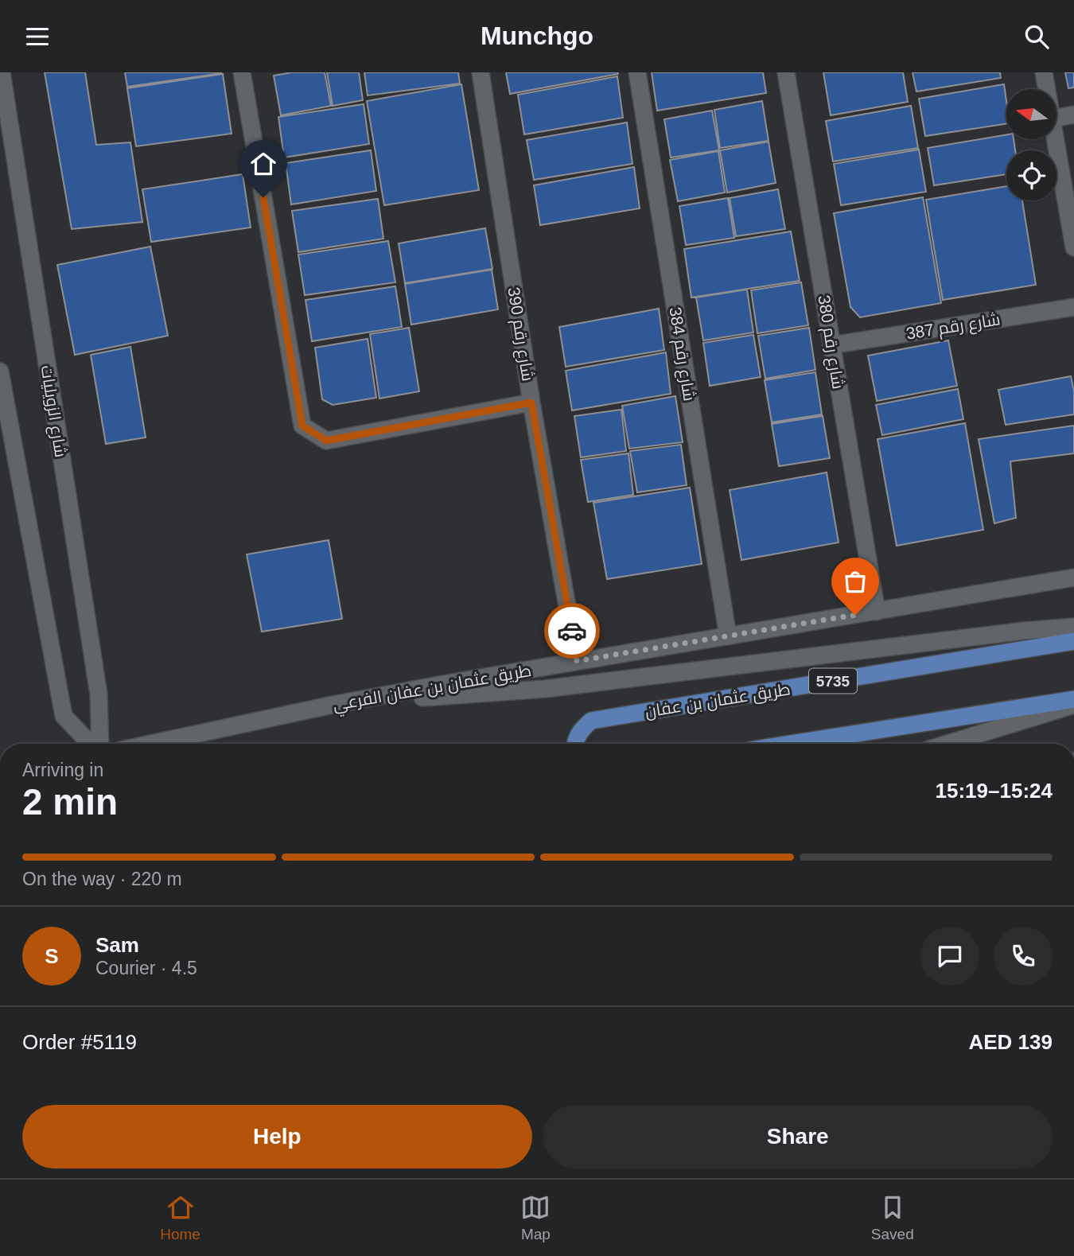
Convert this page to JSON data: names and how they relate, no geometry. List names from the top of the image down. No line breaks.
{"streets":{"main road":["5735","طريق عثمان بن عفان"],"street":["شارع رقم 387","شارع رقم 390","شارع رقم 380","شارع رقم 384","شارع الزويليات","طريق عثمان بن عفان الفرعي"]},"crossings":[["شارع رقم 387","شارع رقم 380"],["شارع رقم 390","طريق عثمان بن عفان الفرعي"],["شارع رقم 380","طريق عثمان بن عفان الفرعي"],["شارع رقم 384","طريق عثمان بن عفان الفرعي"]],"north":"left","page":{"header":"Munchgo","heading":["2 min","Arriving in","15:19–15:24"],"panel":["Sam","Courier · 4.5","Order #5119","AED 139"],"bar":"On the way · 220 m","round":"S","buttons":["Help","Share"],"tabs":["Home","Map","Saved"]}}
